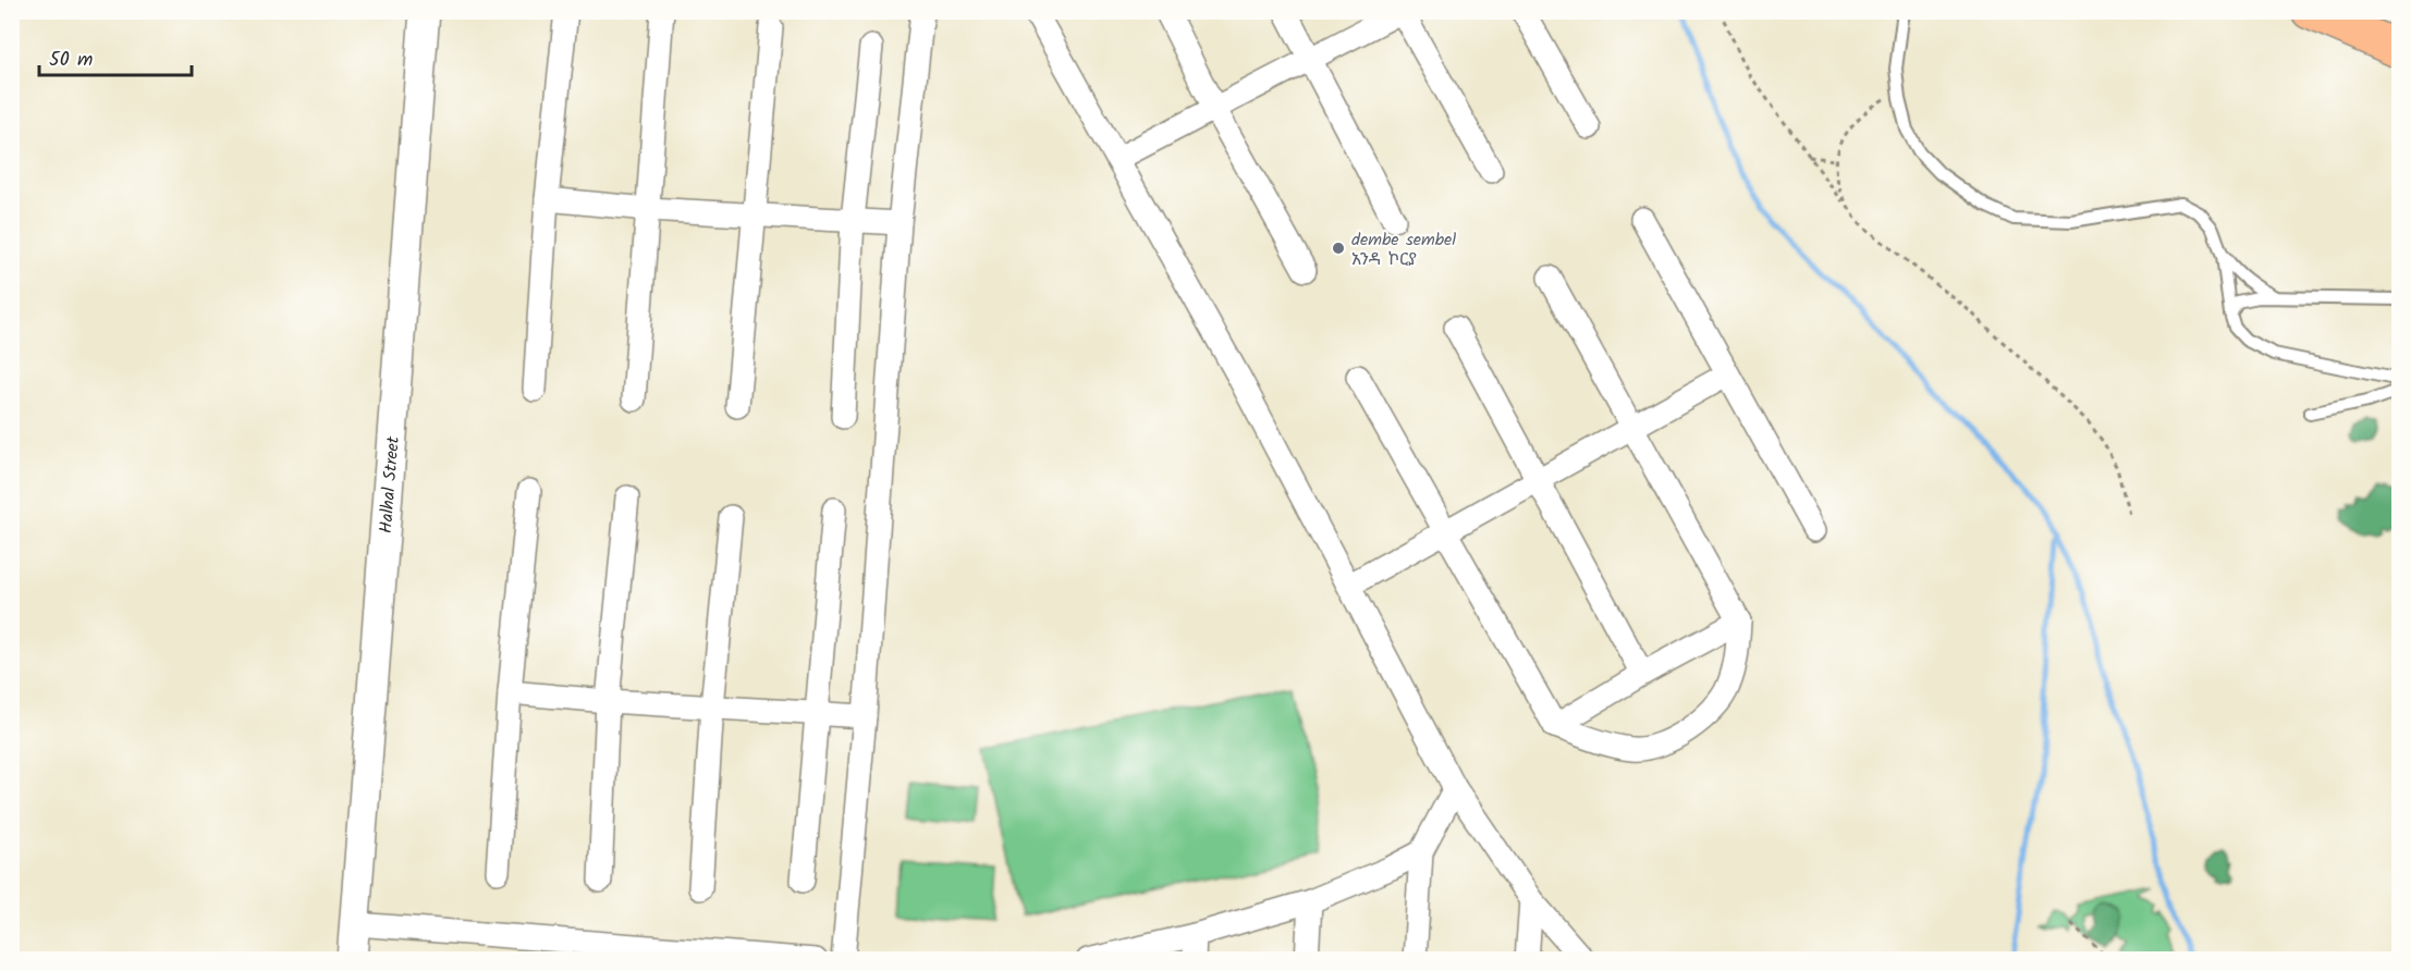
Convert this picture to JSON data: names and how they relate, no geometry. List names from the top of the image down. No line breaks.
{"streets":{"street":["Halhal Street"]},"places":["dembe sembel አንዳ ኮርያ"],"scale_bar":"50 m"}
